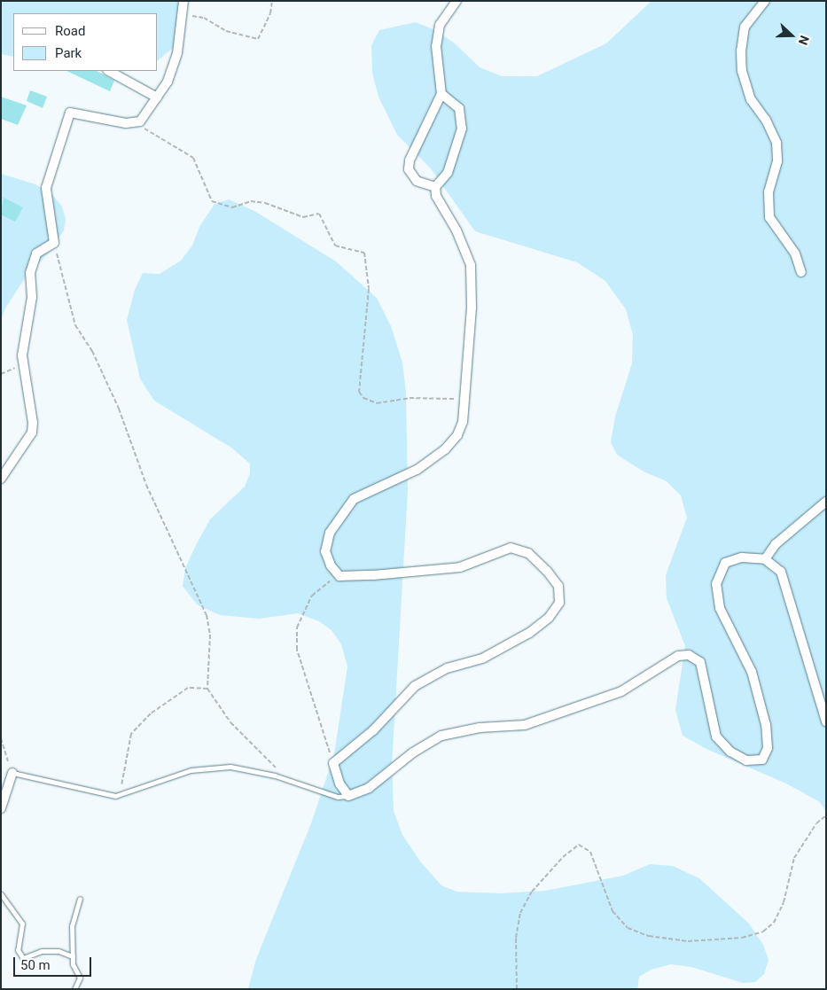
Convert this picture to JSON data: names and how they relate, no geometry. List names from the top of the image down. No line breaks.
{"legend":["Road","Park"],"scale_bar":"50 m","north":"right"}
